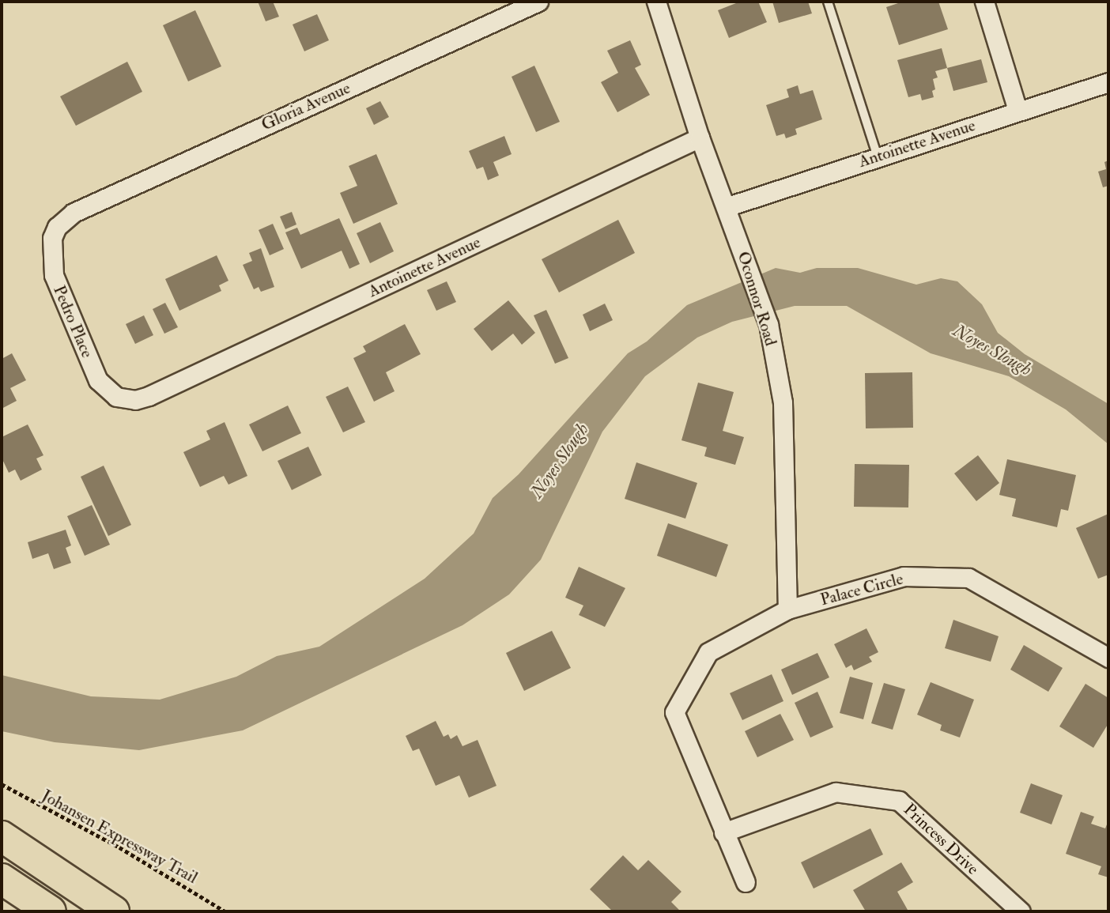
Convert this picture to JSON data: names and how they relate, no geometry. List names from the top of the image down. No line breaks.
{"streets":{"street":["Gloria Avenue","Antoinette Avenue","Oconnor Road","Pedro Place","Palace Circle","Princess Drive"],"path":["Johansen Expressway Trail"]},"crossings":[["Gloria Avenue","Pedro Place"],["Antoinette Avenue","Oconnor Road"],["Antoinette Avenue","Pedro Place"],["Oconnor Road","Palace Circle"],["Palace Circle","Princess Drive"]],"water":["Noyes Slough"]}
